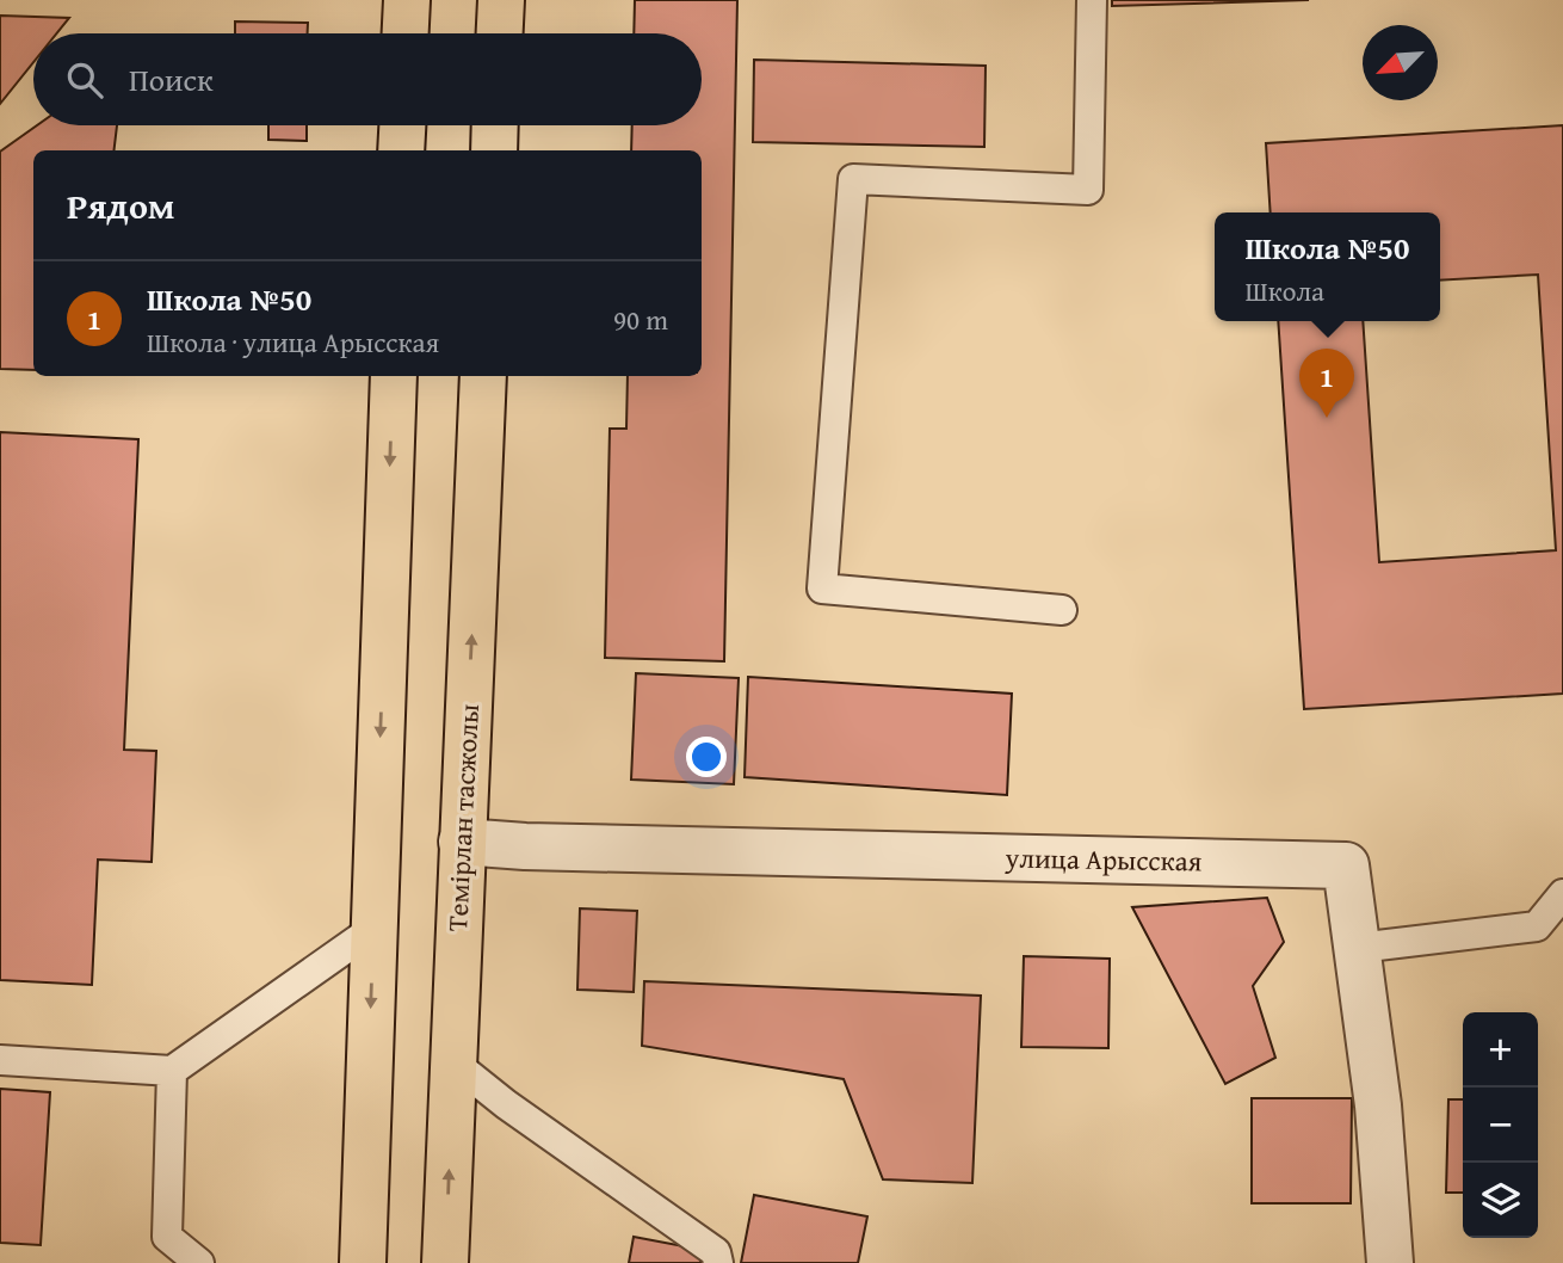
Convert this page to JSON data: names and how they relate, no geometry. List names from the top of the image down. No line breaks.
{"streets":{"main road":["Темірлан тасжолы"],"street":["улица Арысская"]},"crossings":[["Темірлан тасжолы","улица Арысская"]],"north":"bottom left","page":{"search":"Поиск","heading":"Рядом","popup":["Школа №50","Школа"],"list":[{"mark":"1","name":"Школа №50","note":"Школа · улица Арысская","value":"90 m"}],"pins":"1","map_buttons":["+","−"]}}
